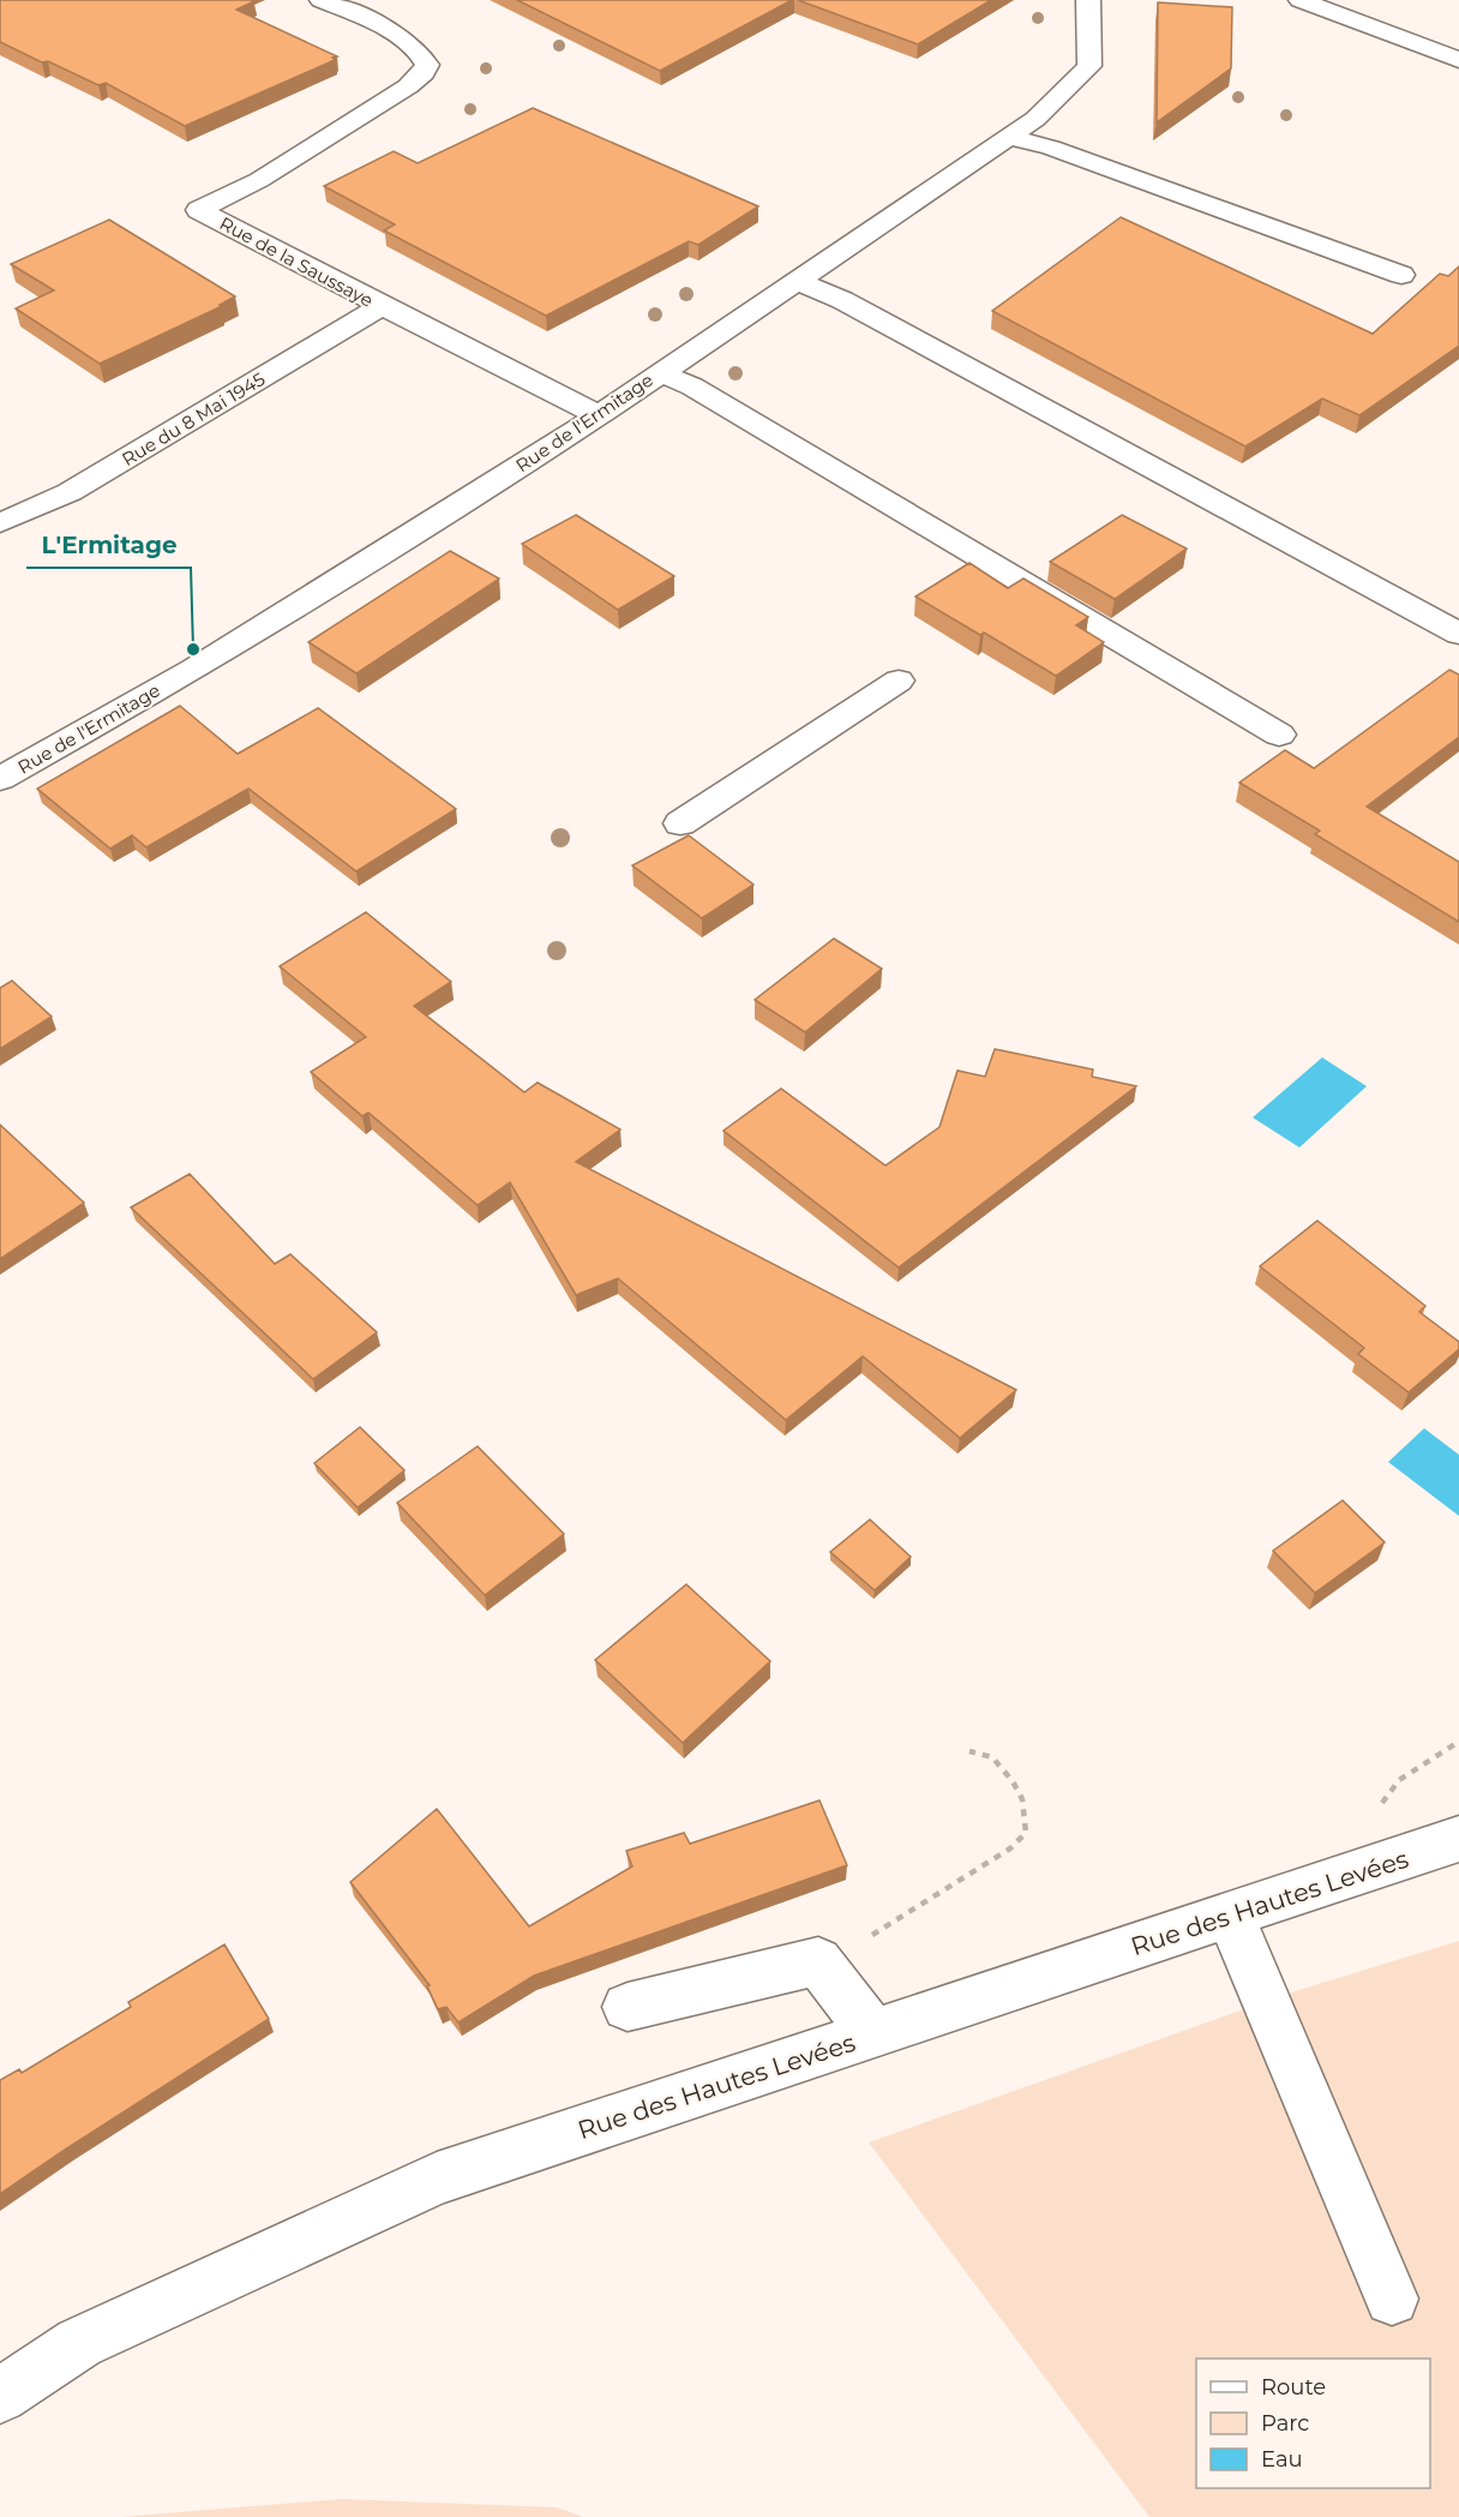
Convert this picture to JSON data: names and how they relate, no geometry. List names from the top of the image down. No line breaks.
{"streets":{"street":["Rue de la Saussaye","Rue du 8 Mai 1945","Rue de l'Ermitage","Rue des Hautes Levées"]},"crossings":[["Rue de la Saussaye","Rue du 8 Mai 1945"],["Rue de la Saussaye","Rue de l'Ermitage"]],"places":["L'Ermitage"],"legend":["Route","Parc","Eau"]}
